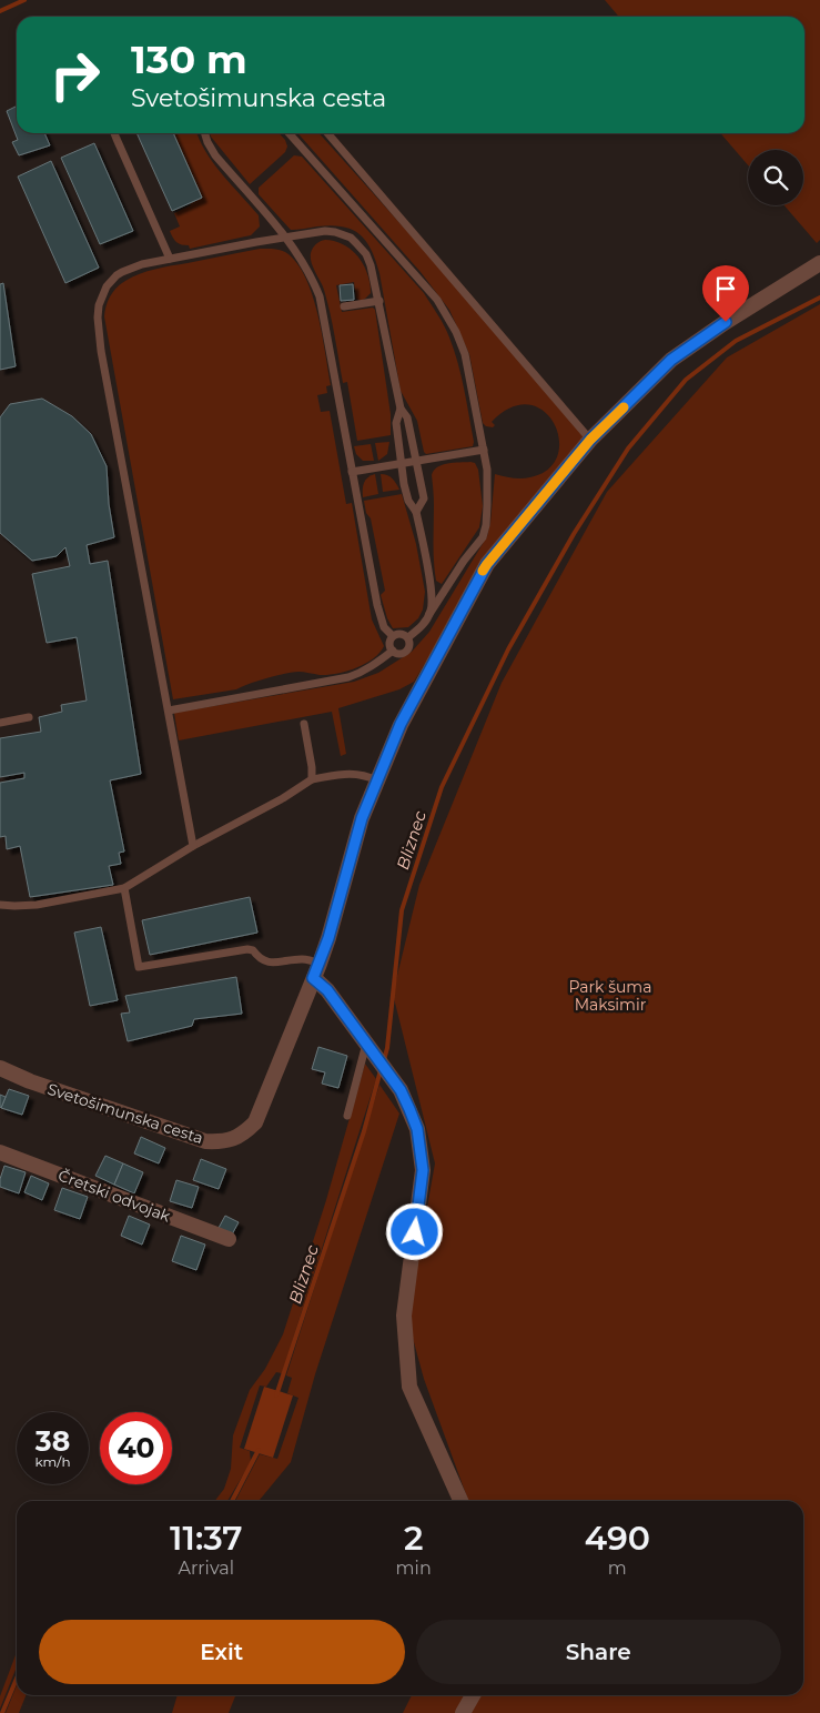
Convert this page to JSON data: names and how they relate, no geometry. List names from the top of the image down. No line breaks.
{"streets":{"street":["Svetošimunska cesta","Čretski odvojak"]},"water":["Bliznec"],"parks":["Park šuma Maksimir"],"page":{"turn":["130 m","Svetošimunska cesta"],"speed":"38 km/h","limit":"40","eta":["11:37","Arrival","2","min","490","m"],"buttons":["Exit","Share"]}}
